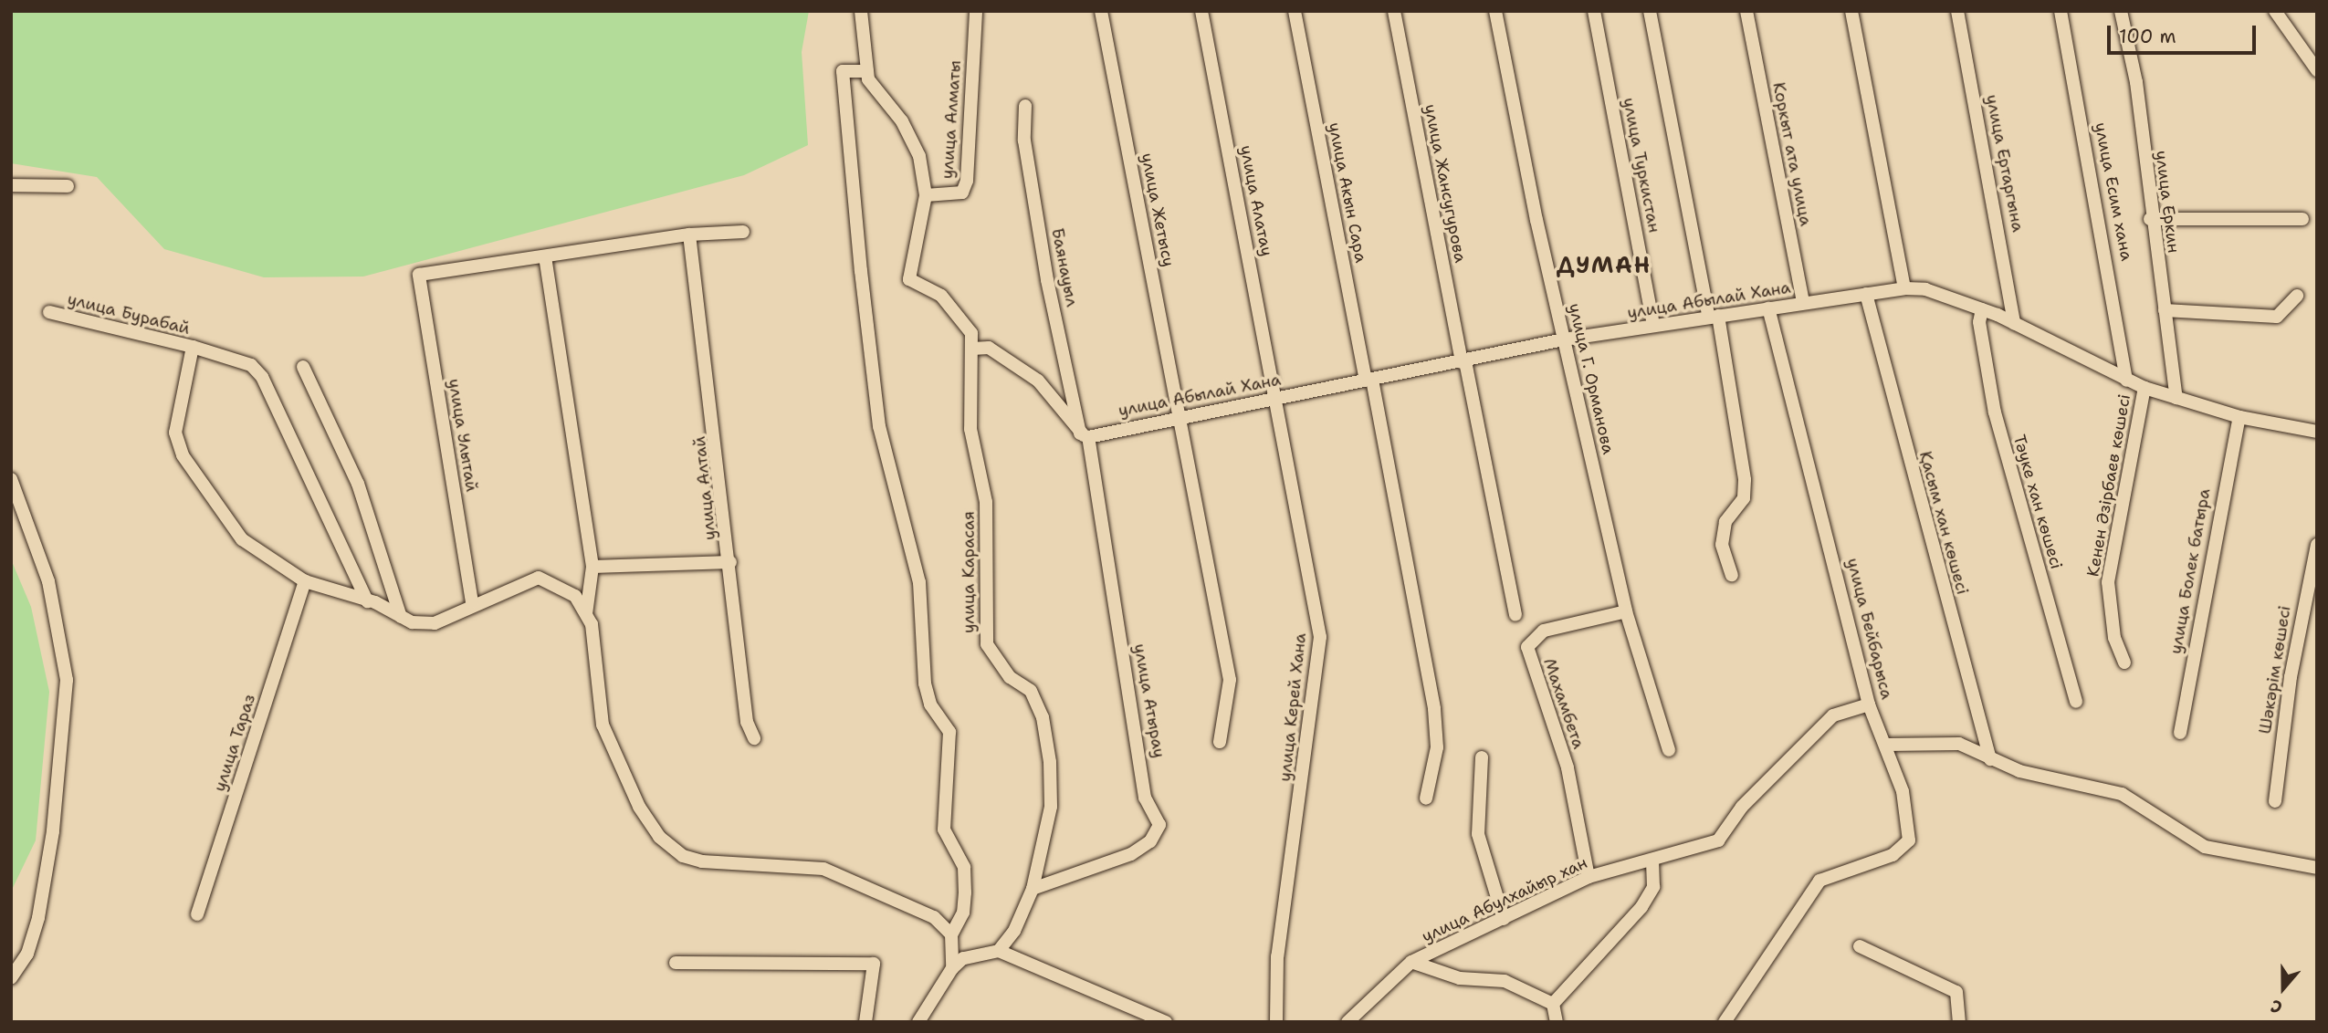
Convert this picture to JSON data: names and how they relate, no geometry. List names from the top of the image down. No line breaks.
{"streets":{"street":["улица Алматы","Коркыт ата улица","улица Ертаргына","улица Туркистан","улица Жансугурова","улица Есим хана","улица Акын Сара","улица Алатау","улица Еркин","улица Жетысу","Баянауыл","улица Абылай Хана","улица Бурабай","улица Г. Орманова","улица Улытай","Кенен Әзірбаев көшесі","улица Алтай","Тәуке хан көшесі","Қасым хан көшесі","улица Болек батыра","улица Карасая","улица Бейбарыса","Шәкәрім көшесі","улица Атырау","Махамбета","улица Керей Хана","улица Тараз","улица Абулхайыр хан"]},"crossings":[["Коркыт ата улица","улица Абылай Хана"],["улица Ертаргына","улица Абылай Хана"],["улица Туркистан","улица Абылай Хана"],["улица Жансугурова","улица Абылай Хана"],["улица Есим хана","улица Абылай Хана"],["улица Акын Сара","улица Абылай Хана"],["улица Алатау","улица Абылай Хана"],["улица Алатау","улица Керей Хана"],["улица Еркин","улица Абылай Хана"],["улица Жетысу","улица Абылай Хана"],["Баянауыл","улица Абылай Хана"],["Баянауыл","улица Атырау"],["улица Абылай Хана","улица Г. Орманова"],["улица Абылай Хана","Кенен Әзірбаев көшесі"],["улица Абылай Хана","Тәуке хан көшесі"],["улица Абылай Хана","Қасым хан көшесі"],["улица Абылай Хана","улица Болек батыра"],["улица Абылай Хана","улица Бейбарыса"],["улица Абылай Хана","улица Атырау"],["улица Абылай Хана","улица Керей Хана"],["улица Бурабай","улица Улытай"],["улица Бурабай","улица Тараз"],["улица Г. Орманова","Махамбета"],["улица Карасая","улица Атырау"],["улица Бейбарыса","улица Абулхайыр хан"],["Махамбета","улица Абулхайыр хан"]],"districts":["ДУМАН"],"scale_bar":"100 m","north":"bottom"}
